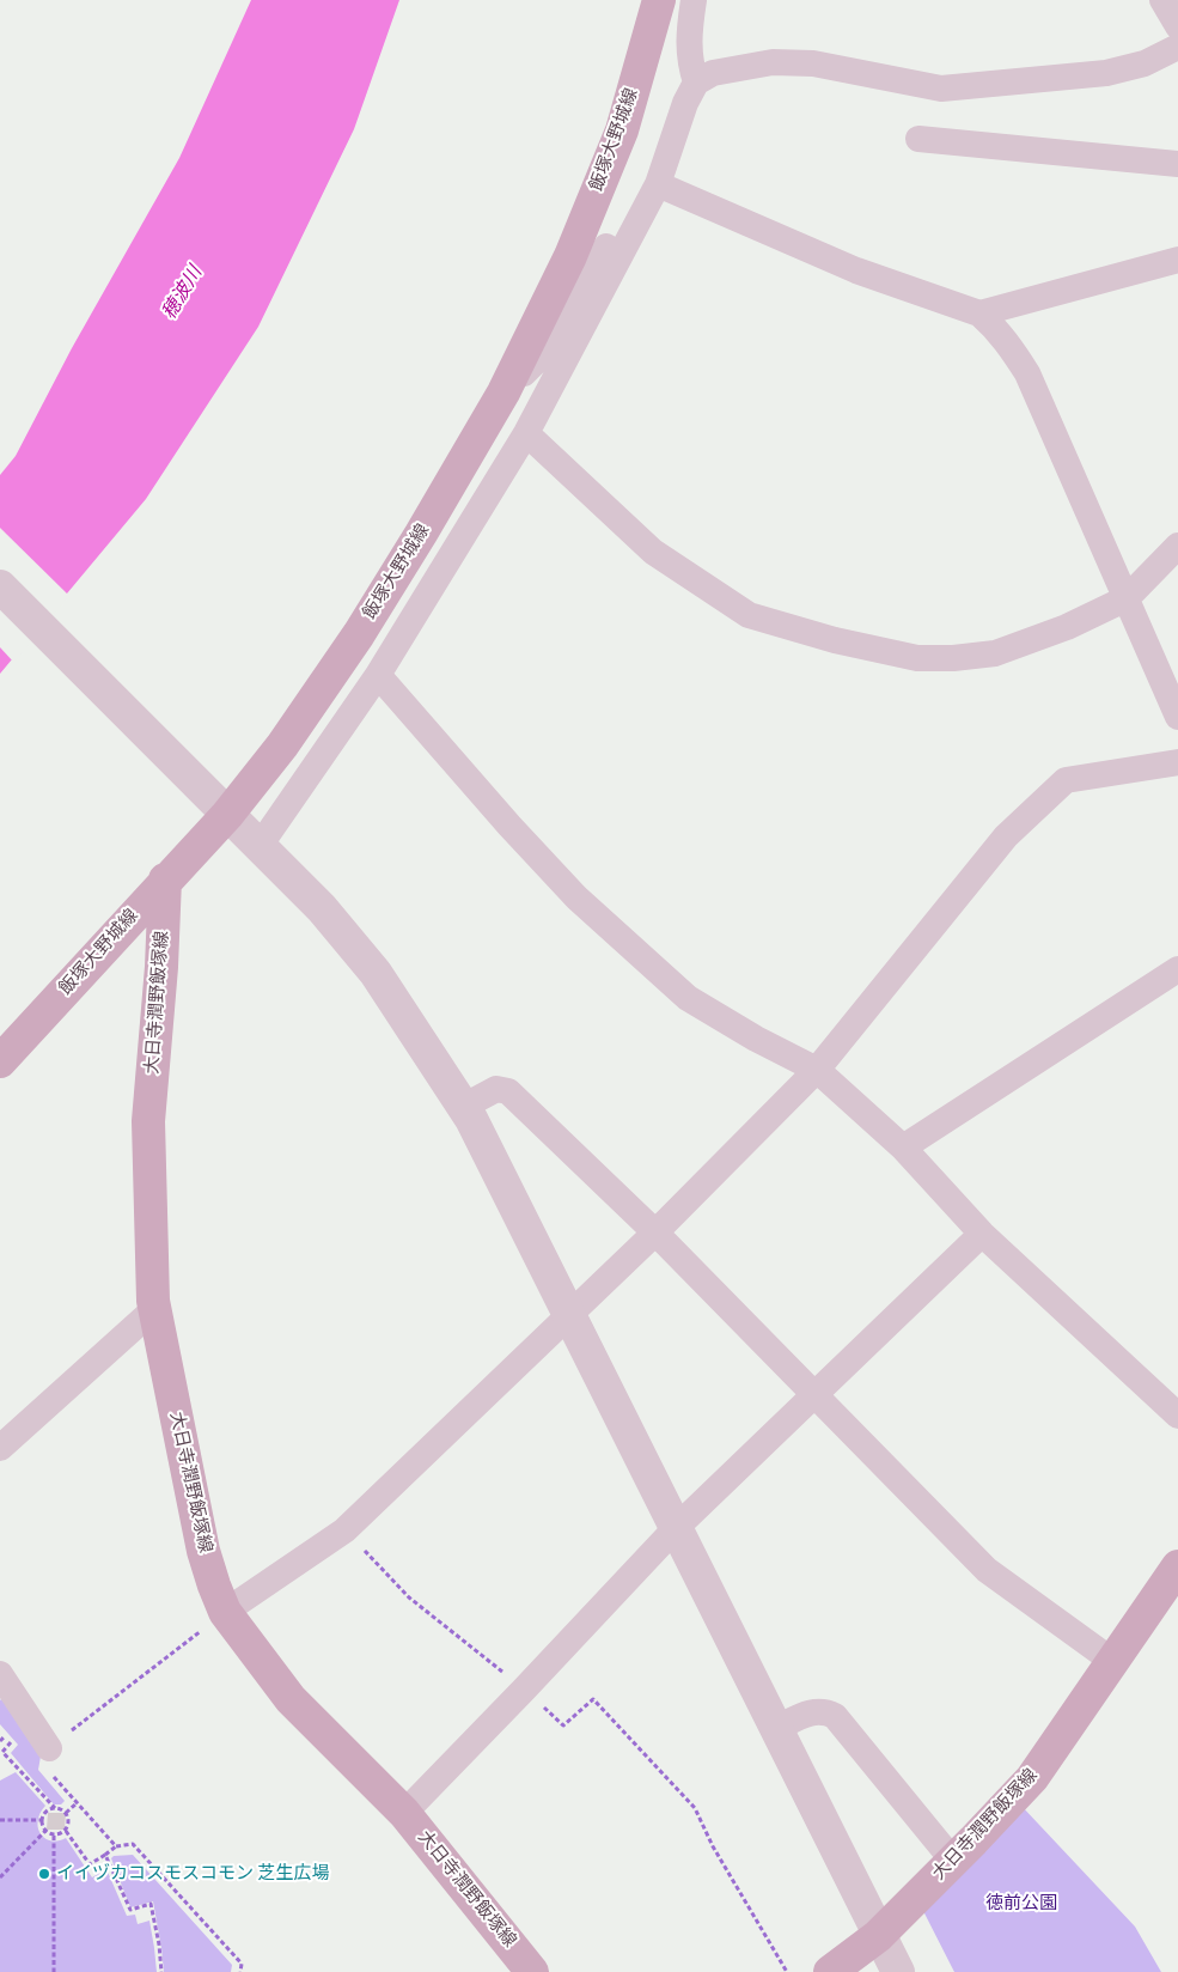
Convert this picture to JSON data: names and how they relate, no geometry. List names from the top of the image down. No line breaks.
{"streets":{"main road":["飯塚大野城線","大日寺潤野飯塚線"]},"crossings":[["飯塚大野城線","大日寺潤野飯塚線"]],"water":["穂波川"],"parks":["徳前公園"],"places":["イイヅカコスモスコモン 芝生広場"]}
